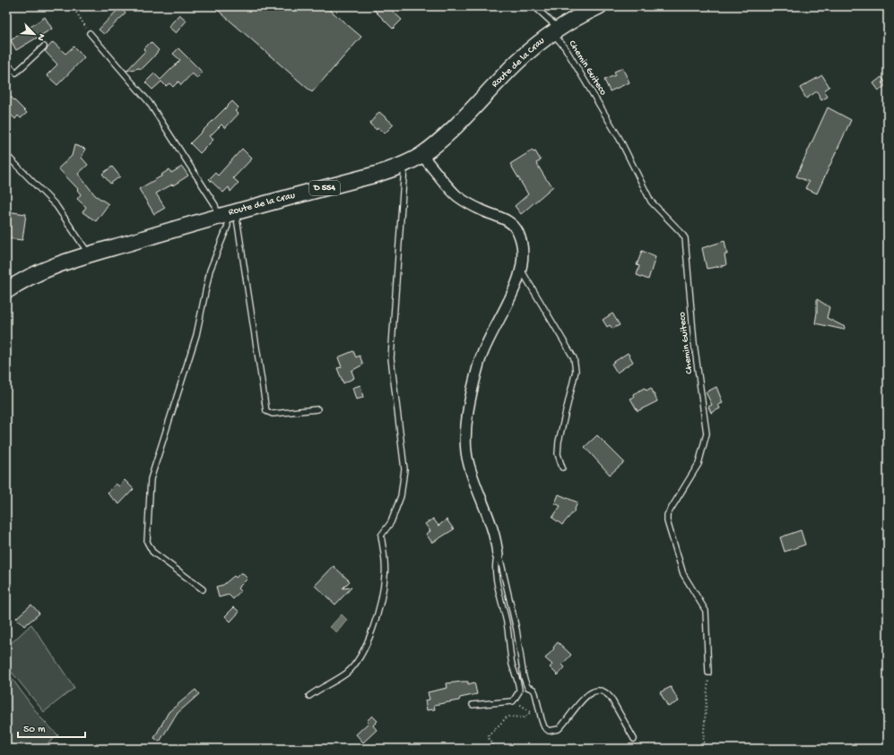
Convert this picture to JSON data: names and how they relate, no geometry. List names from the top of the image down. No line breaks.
{"streets":{"main road":["Route de la Crau","D 554"],"lane":["Chemin Guiteco"]},"crossings":[["Route de la Crau","Chemin Guiteco"]],"scale_bar":"50 m","north":"bottom right"}
